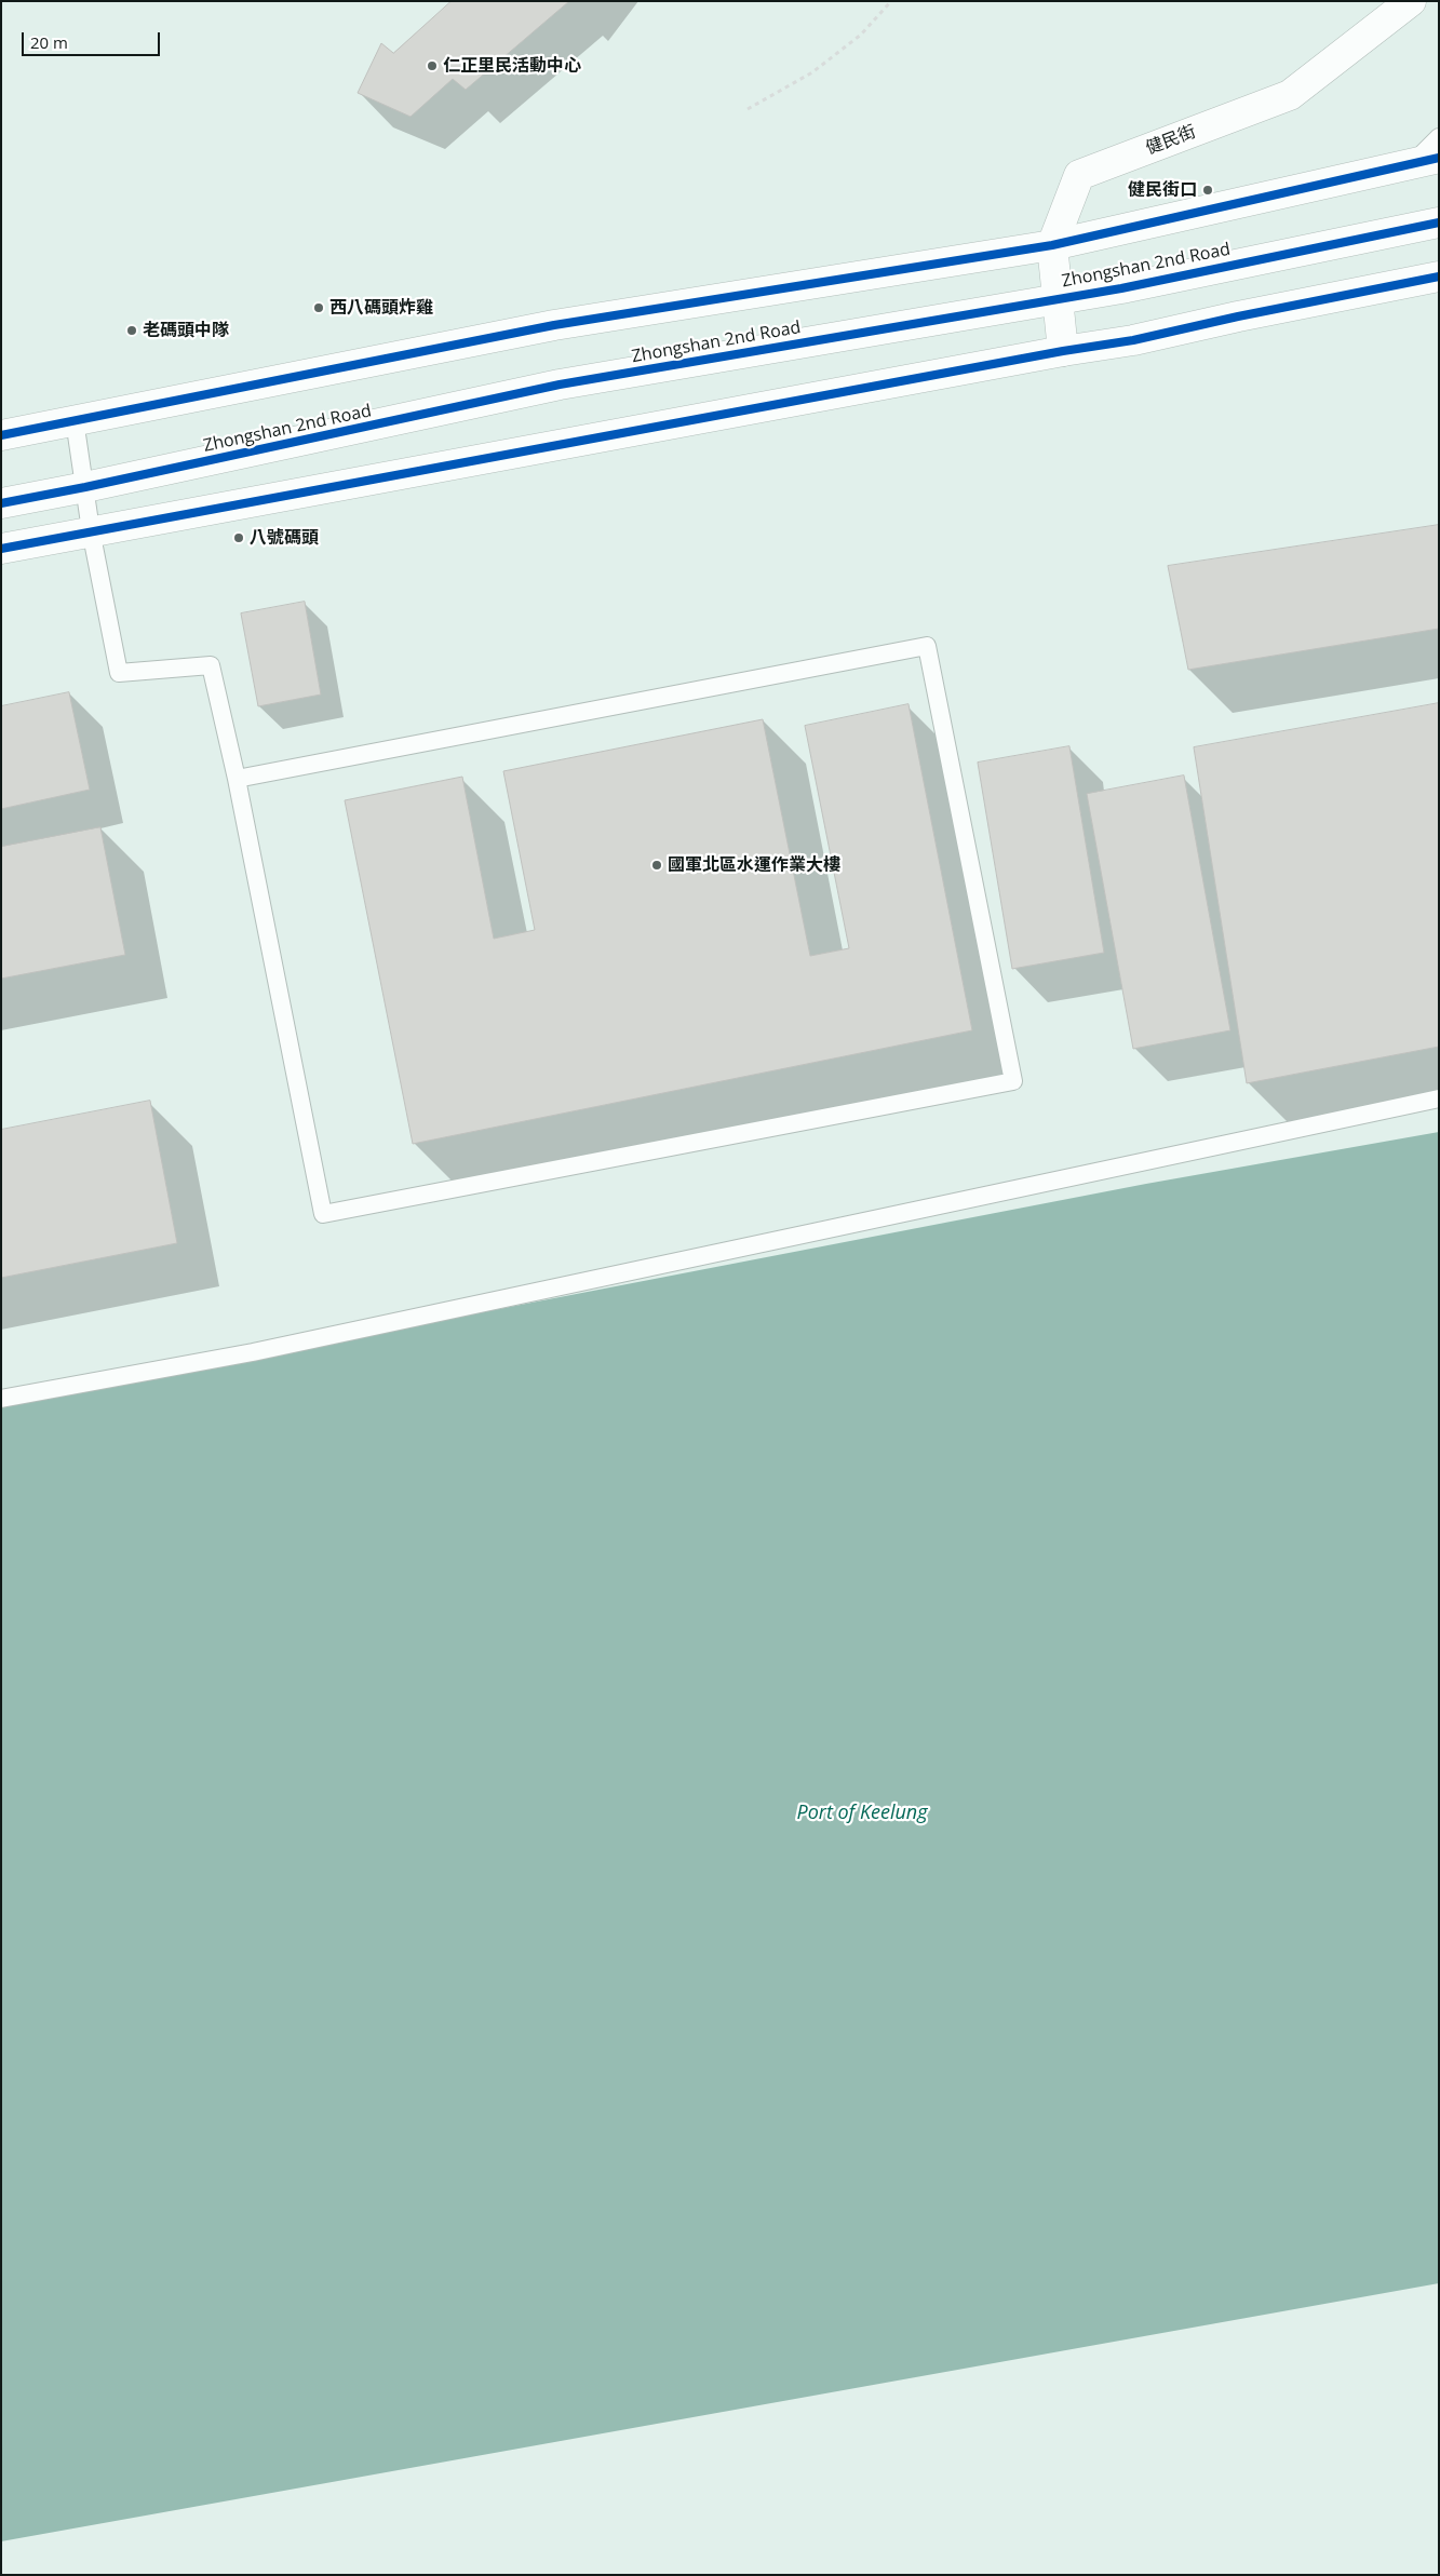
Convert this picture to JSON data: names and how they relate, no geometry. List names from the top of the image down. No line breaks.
{"streets":{"street":["健民街","Zhongshan 2nd Road"]},"crossings":[["健民街","Zhongshan 2nd Road"]],"water":["Port of Keelung"],"places":["仁正里民活動中心","健民街口","西八碼頭炸雞","老碼頭中隊","八號碼頭","國軍北區水運作業大樓"],"scale_bar":"20 m"}
